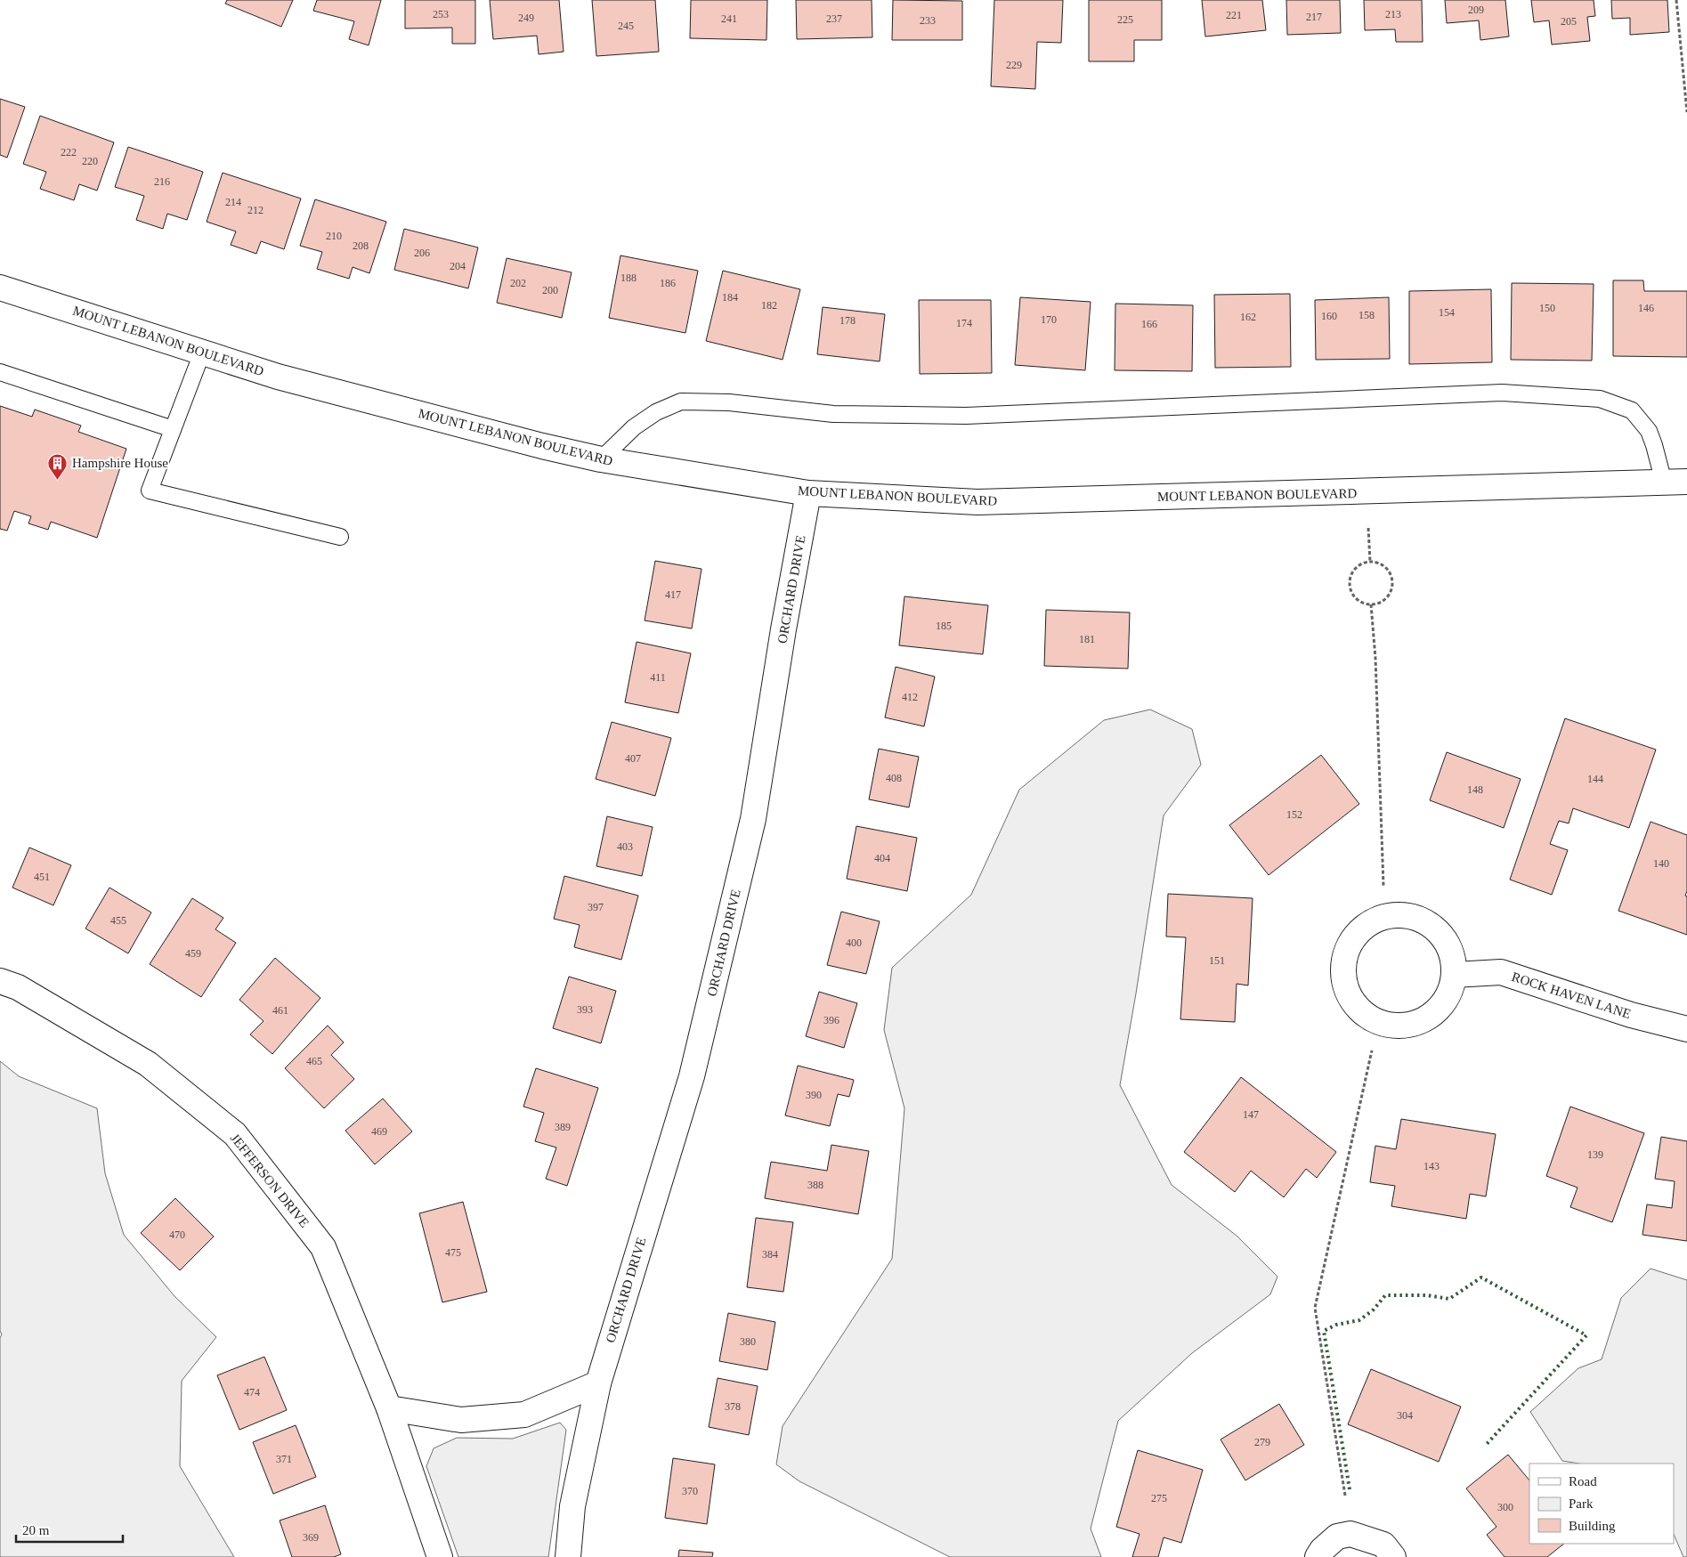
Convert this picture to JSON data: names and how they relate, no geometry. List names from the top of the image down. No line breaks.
{"streets":{"street":["MOUNT LEBANON BOULEVARD","ORCHARD DRIVE","ROCK HAVEN LANE","JEFFERSON DRIVE"]},"crossings":[["MOUNT LEBANON BOULEVARD","ORCHARD DRIVE"]],"places":{"building":["Hampshire House"]},"house_numbers":["209","253","213","221","217","249","241","237","225","233","205","245","229","222","220","216","214","212","210","208","206","204","188","202","186","200","184","182","150","146","154","158","160","162","170","178","174","166","417","185","181","411","412","407","408","144","148","152","403","404","140","451","397","455","400","459","151","393","461","396","465","390","147","389","469","139","143","388","470","475","384","380","474","378","304","279","371","370","275","300","369"],"legend":["Road","Park","Building"],"scale_bar":"20 m"}
